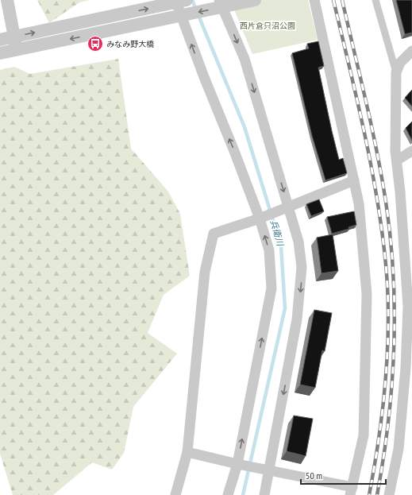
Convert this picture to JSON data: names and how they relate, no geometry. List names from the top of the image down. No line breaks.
{"water":["兵衛川"],"parks":["西片倉只沼公園"],"places":{"bus stop":["みなみ野大橋"]},"scale_bar":"50 m"}
